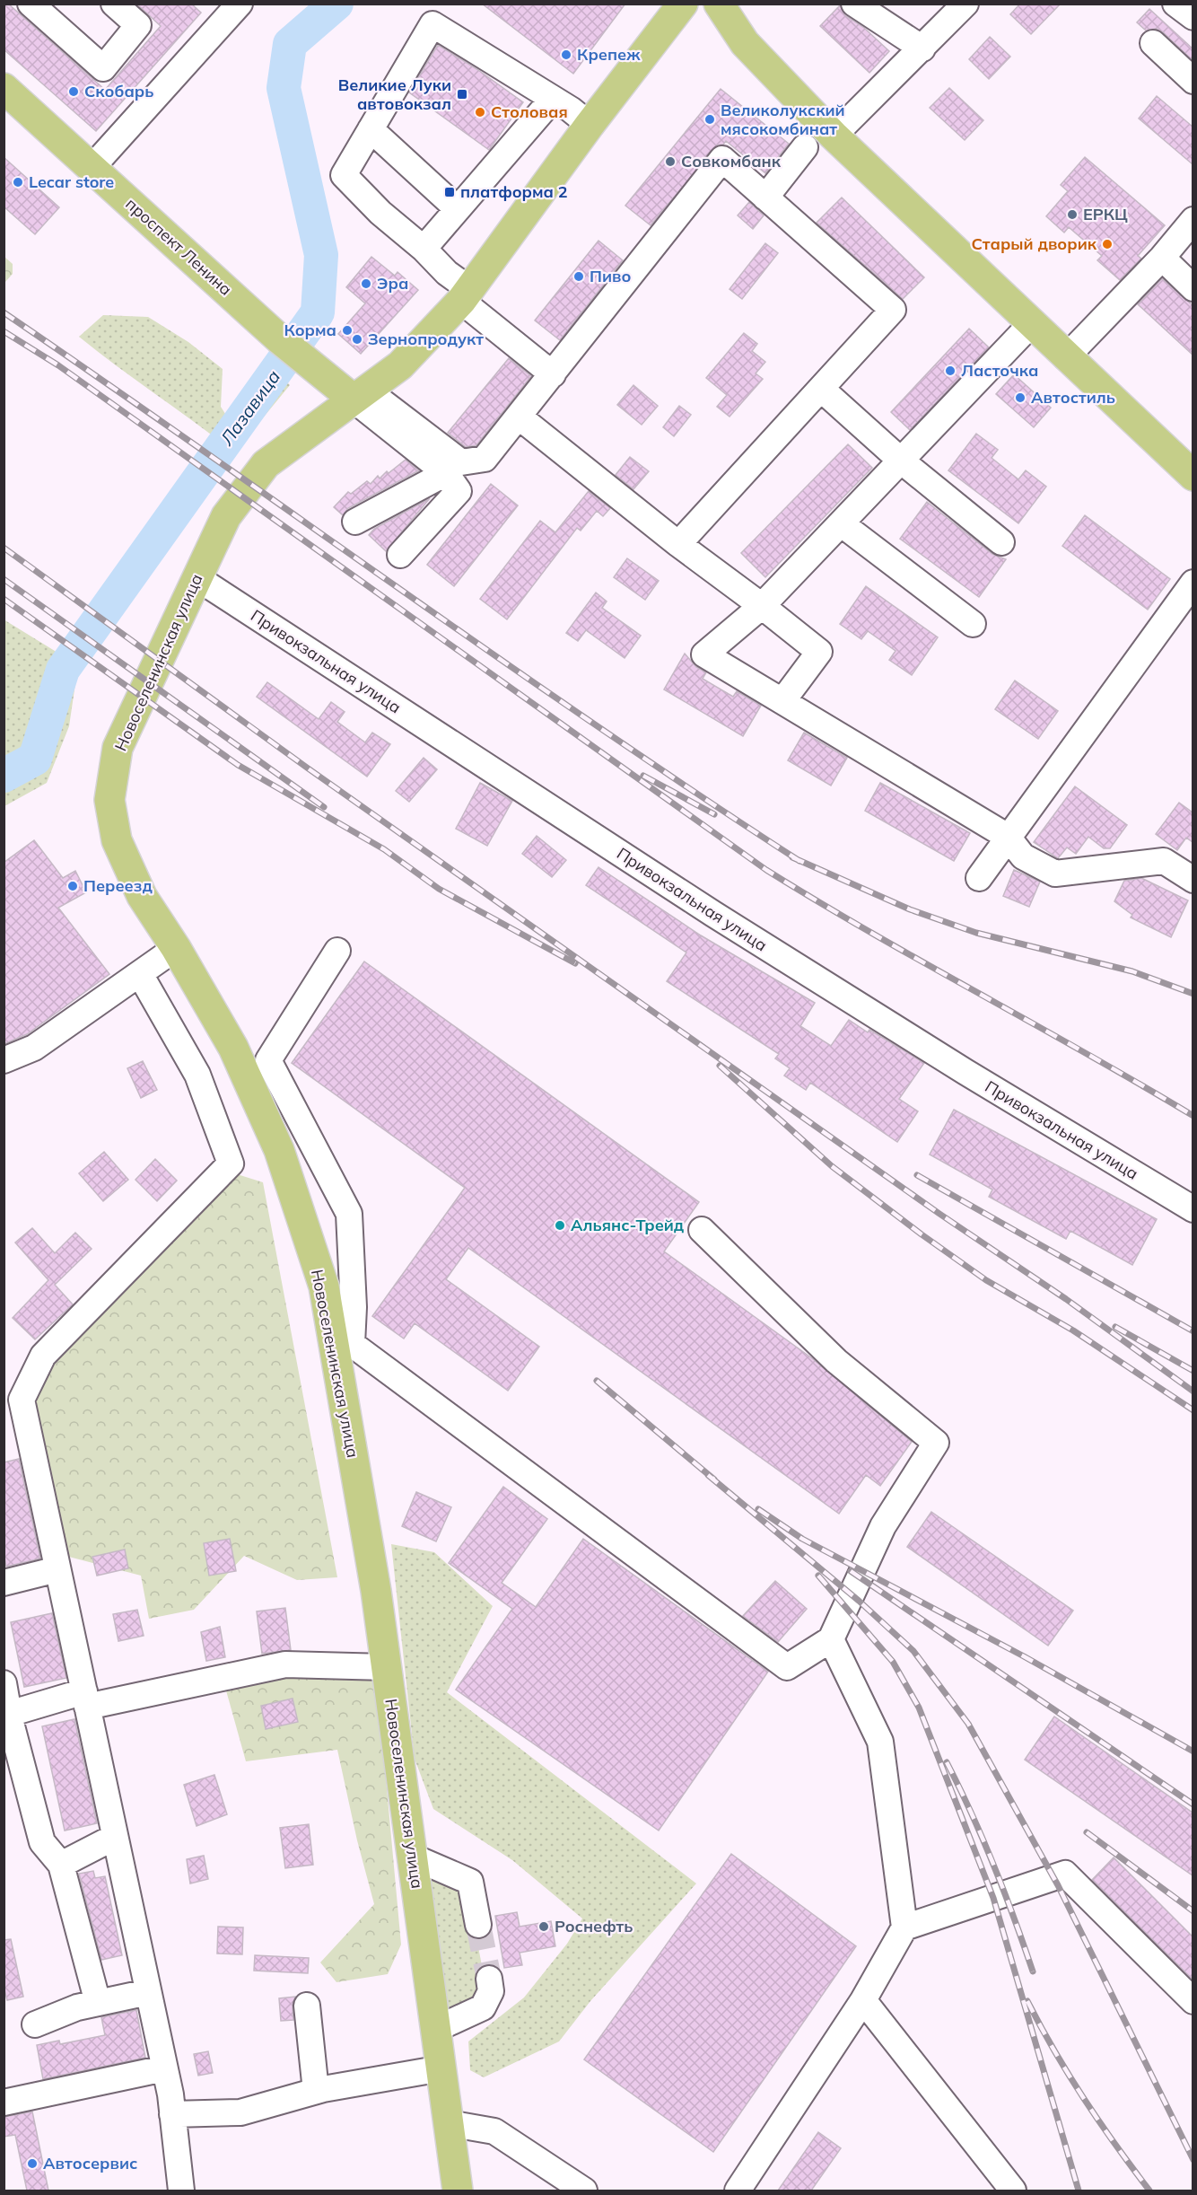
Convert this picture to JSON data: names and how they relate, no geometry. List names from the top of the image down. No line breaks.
{"streets":{"main road":["проспект Ленина","Новоселенинская улица"],"street":["Привокзальная улица"]},"crossings":[["проспект Ленина","Новоселенинская улица"],["Привокзальная улица","Новоселенинская улица"]],"water":["Лазавица"],"places":{"other":["Крепеж","Скобарь","Столовая","Великолукский мясокомбинат","Совкомбанк","Lecar store","ЕРКЦ","Старый дворик","Пиво","Эра","Корма","Зернопродукт","Ласточка","Автостиль","Переезд","Альянс-Трейд","Роснефть","Автосервис"],"transit":["Великие Луки автовокзал","платформа 2"]}}
